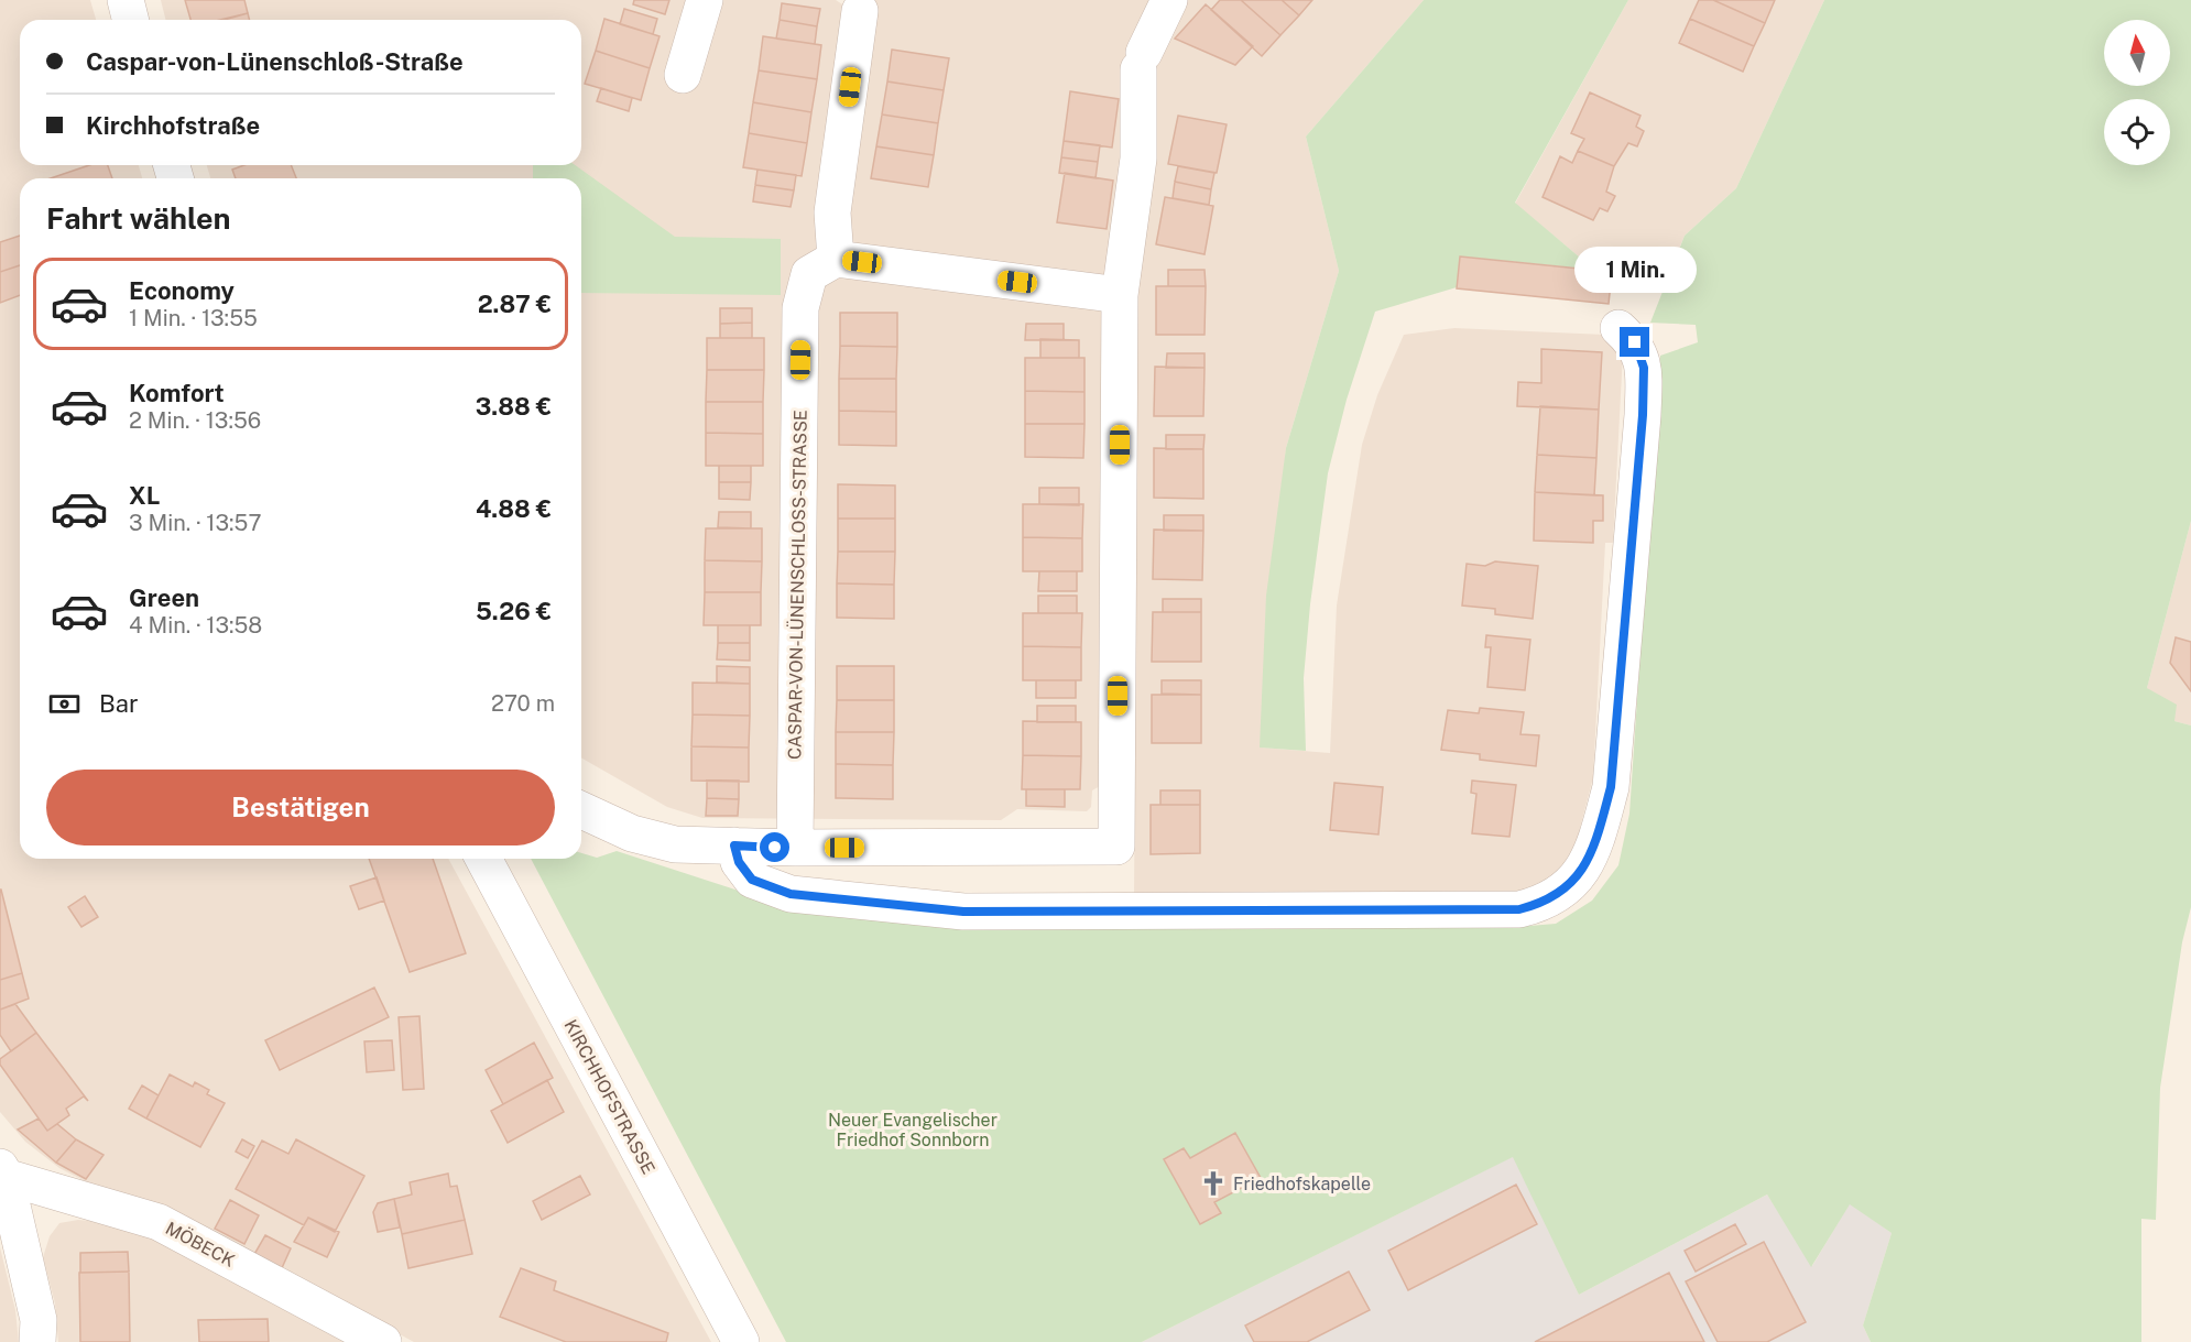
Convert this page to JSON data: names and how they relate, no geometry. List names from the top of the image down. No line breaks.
{"streets":{"street":["CASPAR-VON-LÜNENSCHLOSS-STRASSE","KIRCHHOFSTRASSE","MÖBECK"]},"parks":["Neuer Evangelischer Friedhof Sonnborn"],"places":{"church":["Friedhofskapelle"]},"north":"top","page":{"banner":["Caspar-von-Lünenschloß-Straße","Kirchhofstraße"],"heading":"Fahrt wählen","bubble":"1 Min.","list":[{"name":"Economy","note":"1 Min. · 13:55","value":"2.87 €"},{"name":"Komfort","note":"2 Min. · 13:56","value":"3.88 €"},{"name":"XL","note":"3 Min. · 13:57","value":"4.88 €"},{"name":"Green","note":"4 Min. · 13:58","value":"5.26 €"}],"pay":["Bar","270 m"],"buttons":"Bestätigen"}}
